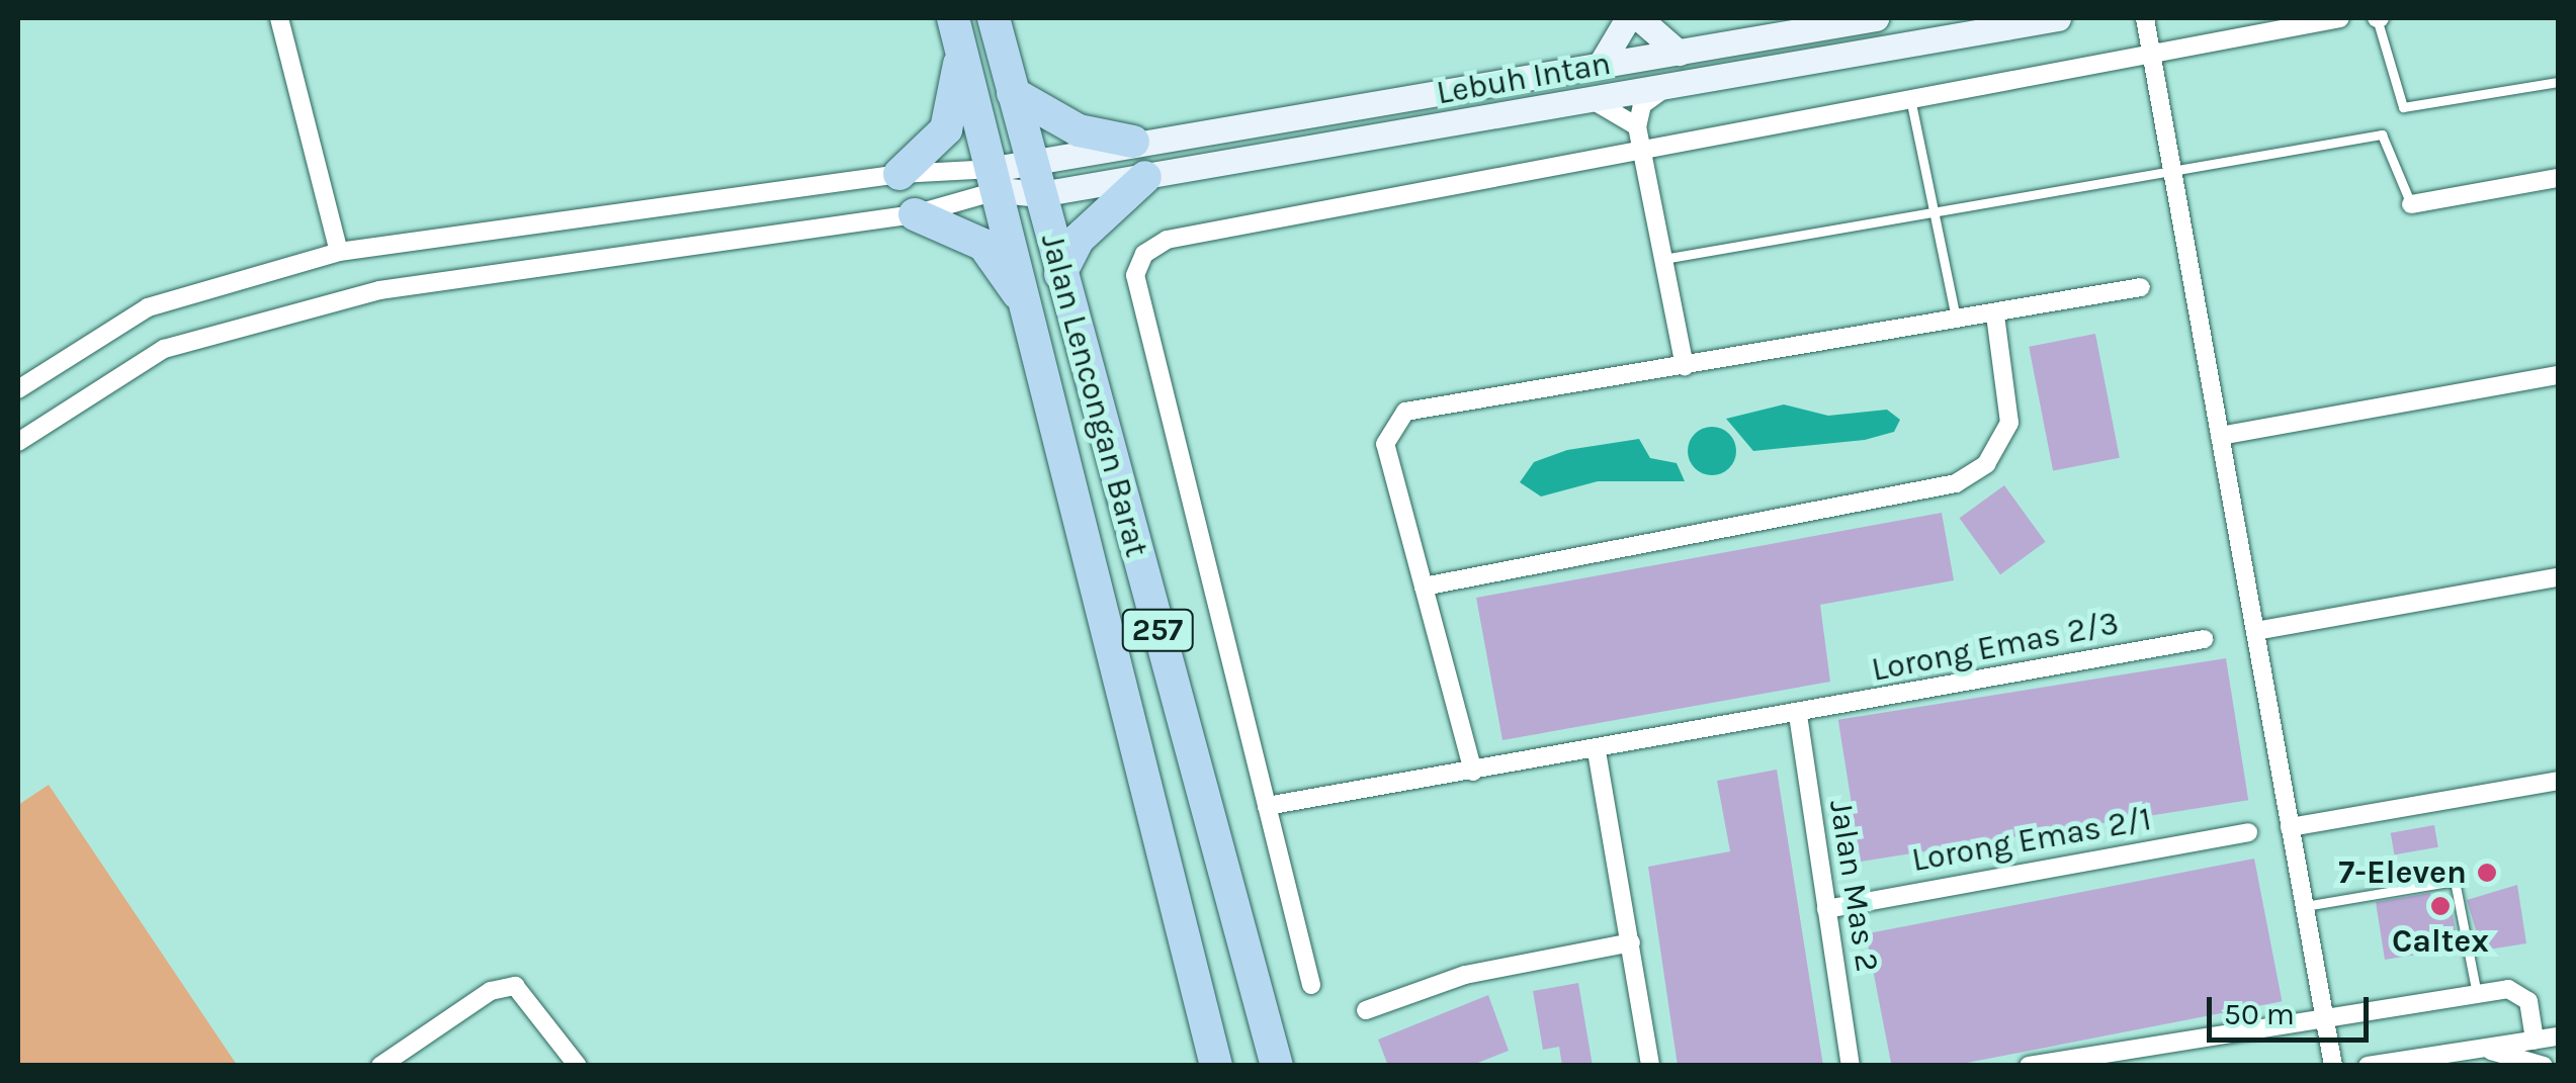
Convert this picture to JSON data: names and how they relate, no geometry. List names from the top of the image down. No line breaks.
{"streets":{"highway":["Jalan Lencongan Barat","257"],"main road":["Lebuh Intan"],"street":["Lorong Emas 2/3","Lorong Emas 2/1","Jalan Mas 2"]},"crossings":[["Lebuh Intan","Jalan Lencongan Barat"],["Lorong Emas 2/3","Jalan Mas 2"],["Lorong Emas 2/1","Jalan Mas 2"]],"places":["7-Eleven","Caltex"],"scale_bar":"50 m"}
